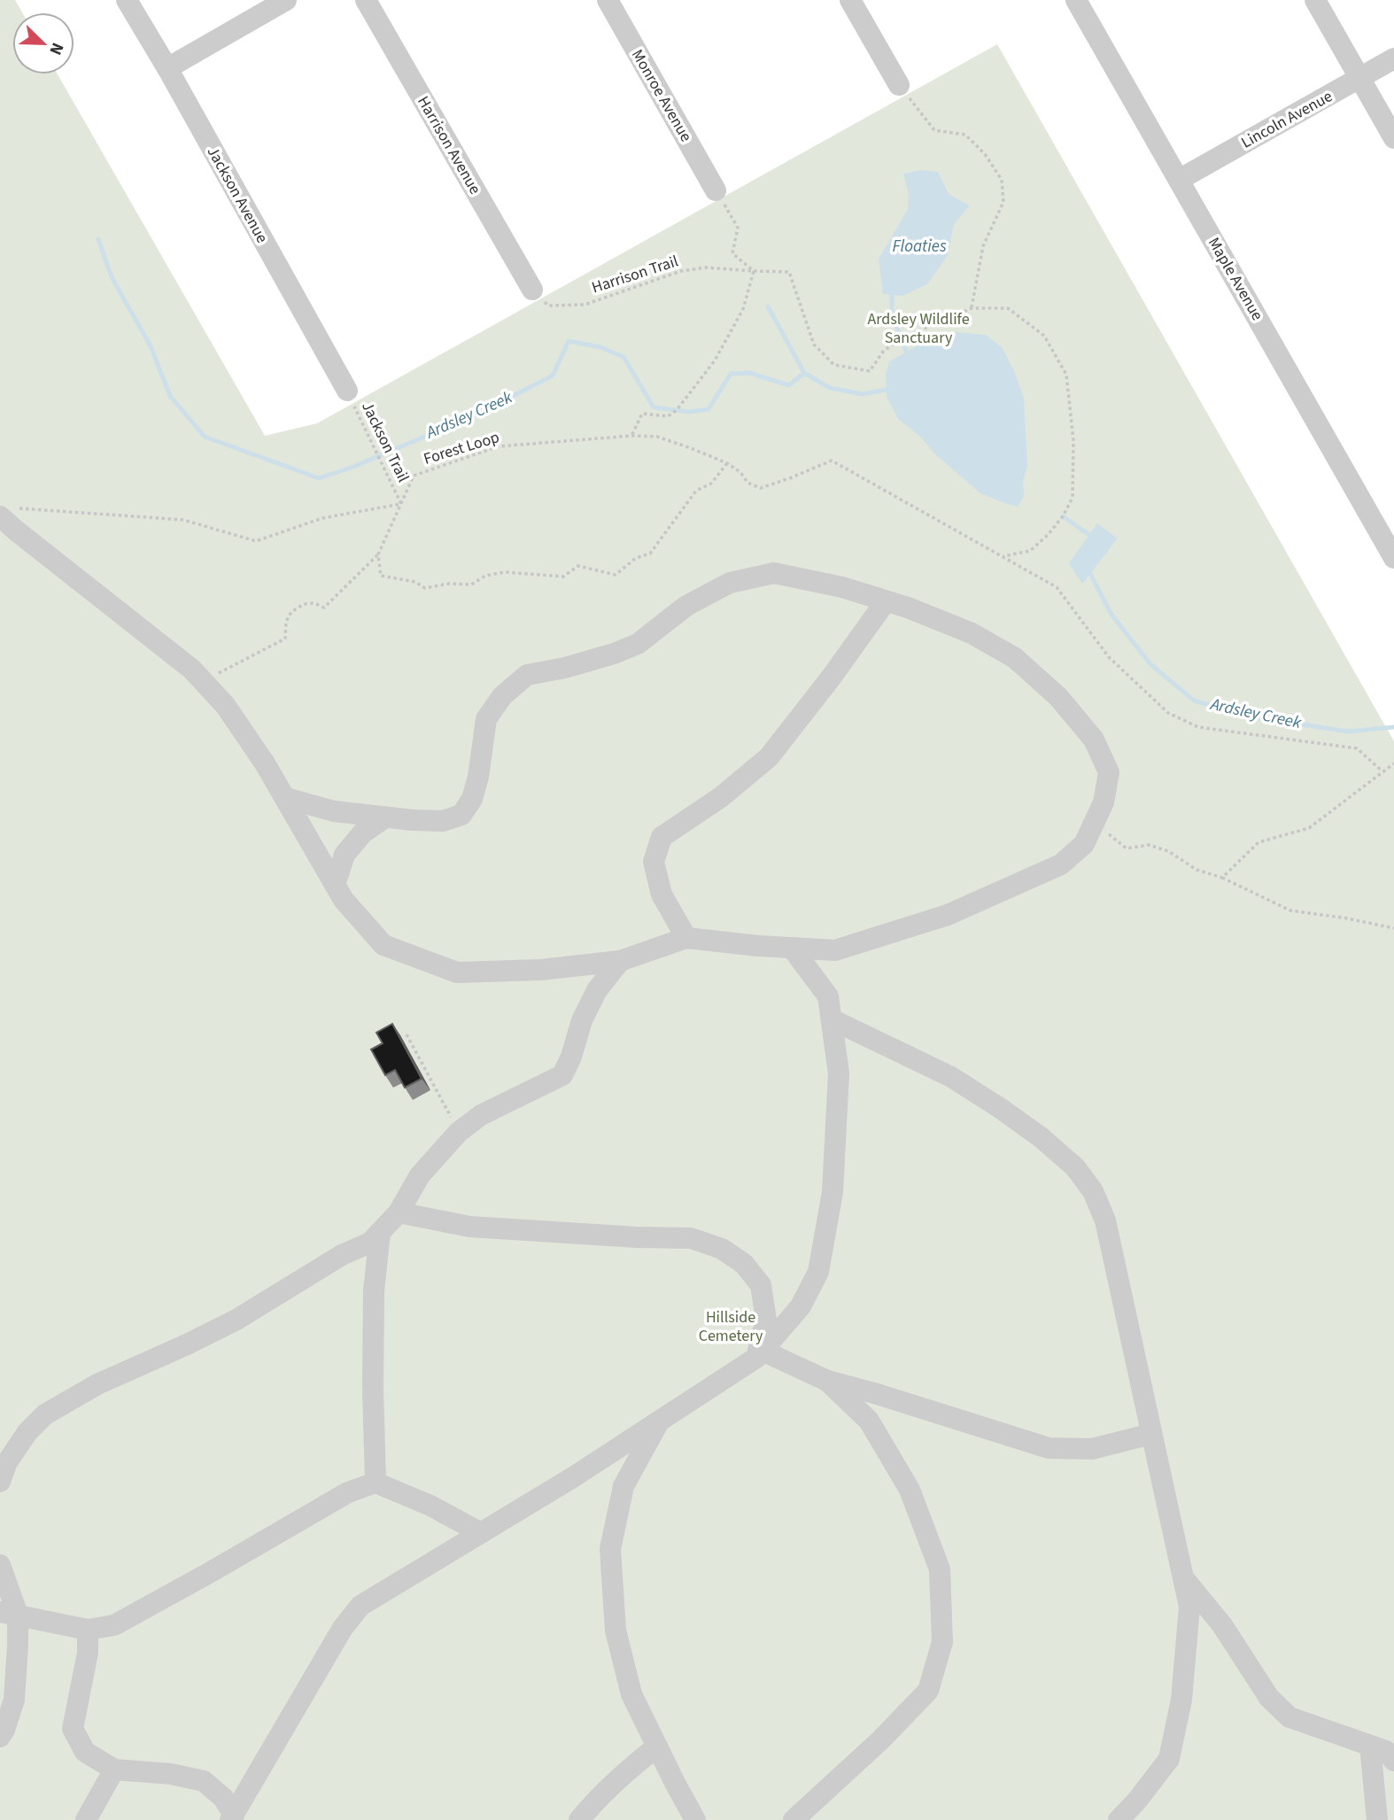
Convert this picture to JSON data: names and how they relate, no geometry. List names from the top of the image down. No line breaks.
{"streets":{"street":["Monroe Avenue","Lincoln Avenue","Harrison Avenue","Jackson Avenue","Maple Avenue"],"path":["Harrison Trail","Jackson Trail","Forest Loop"]},"crossings":[["Lincoln Avenue","Maple Avenue"],["Harrison Avenue","Harrison Trail"],["Jackson Avenue","Jackson Trail"],["Jackson Trail","Forest Loop"]],"water":["Floaties","Ardsley Creek"],"parks":["Ardsley Wildlife Sanctuary","Hillside Cemetery"],"north":"bottom right"}
